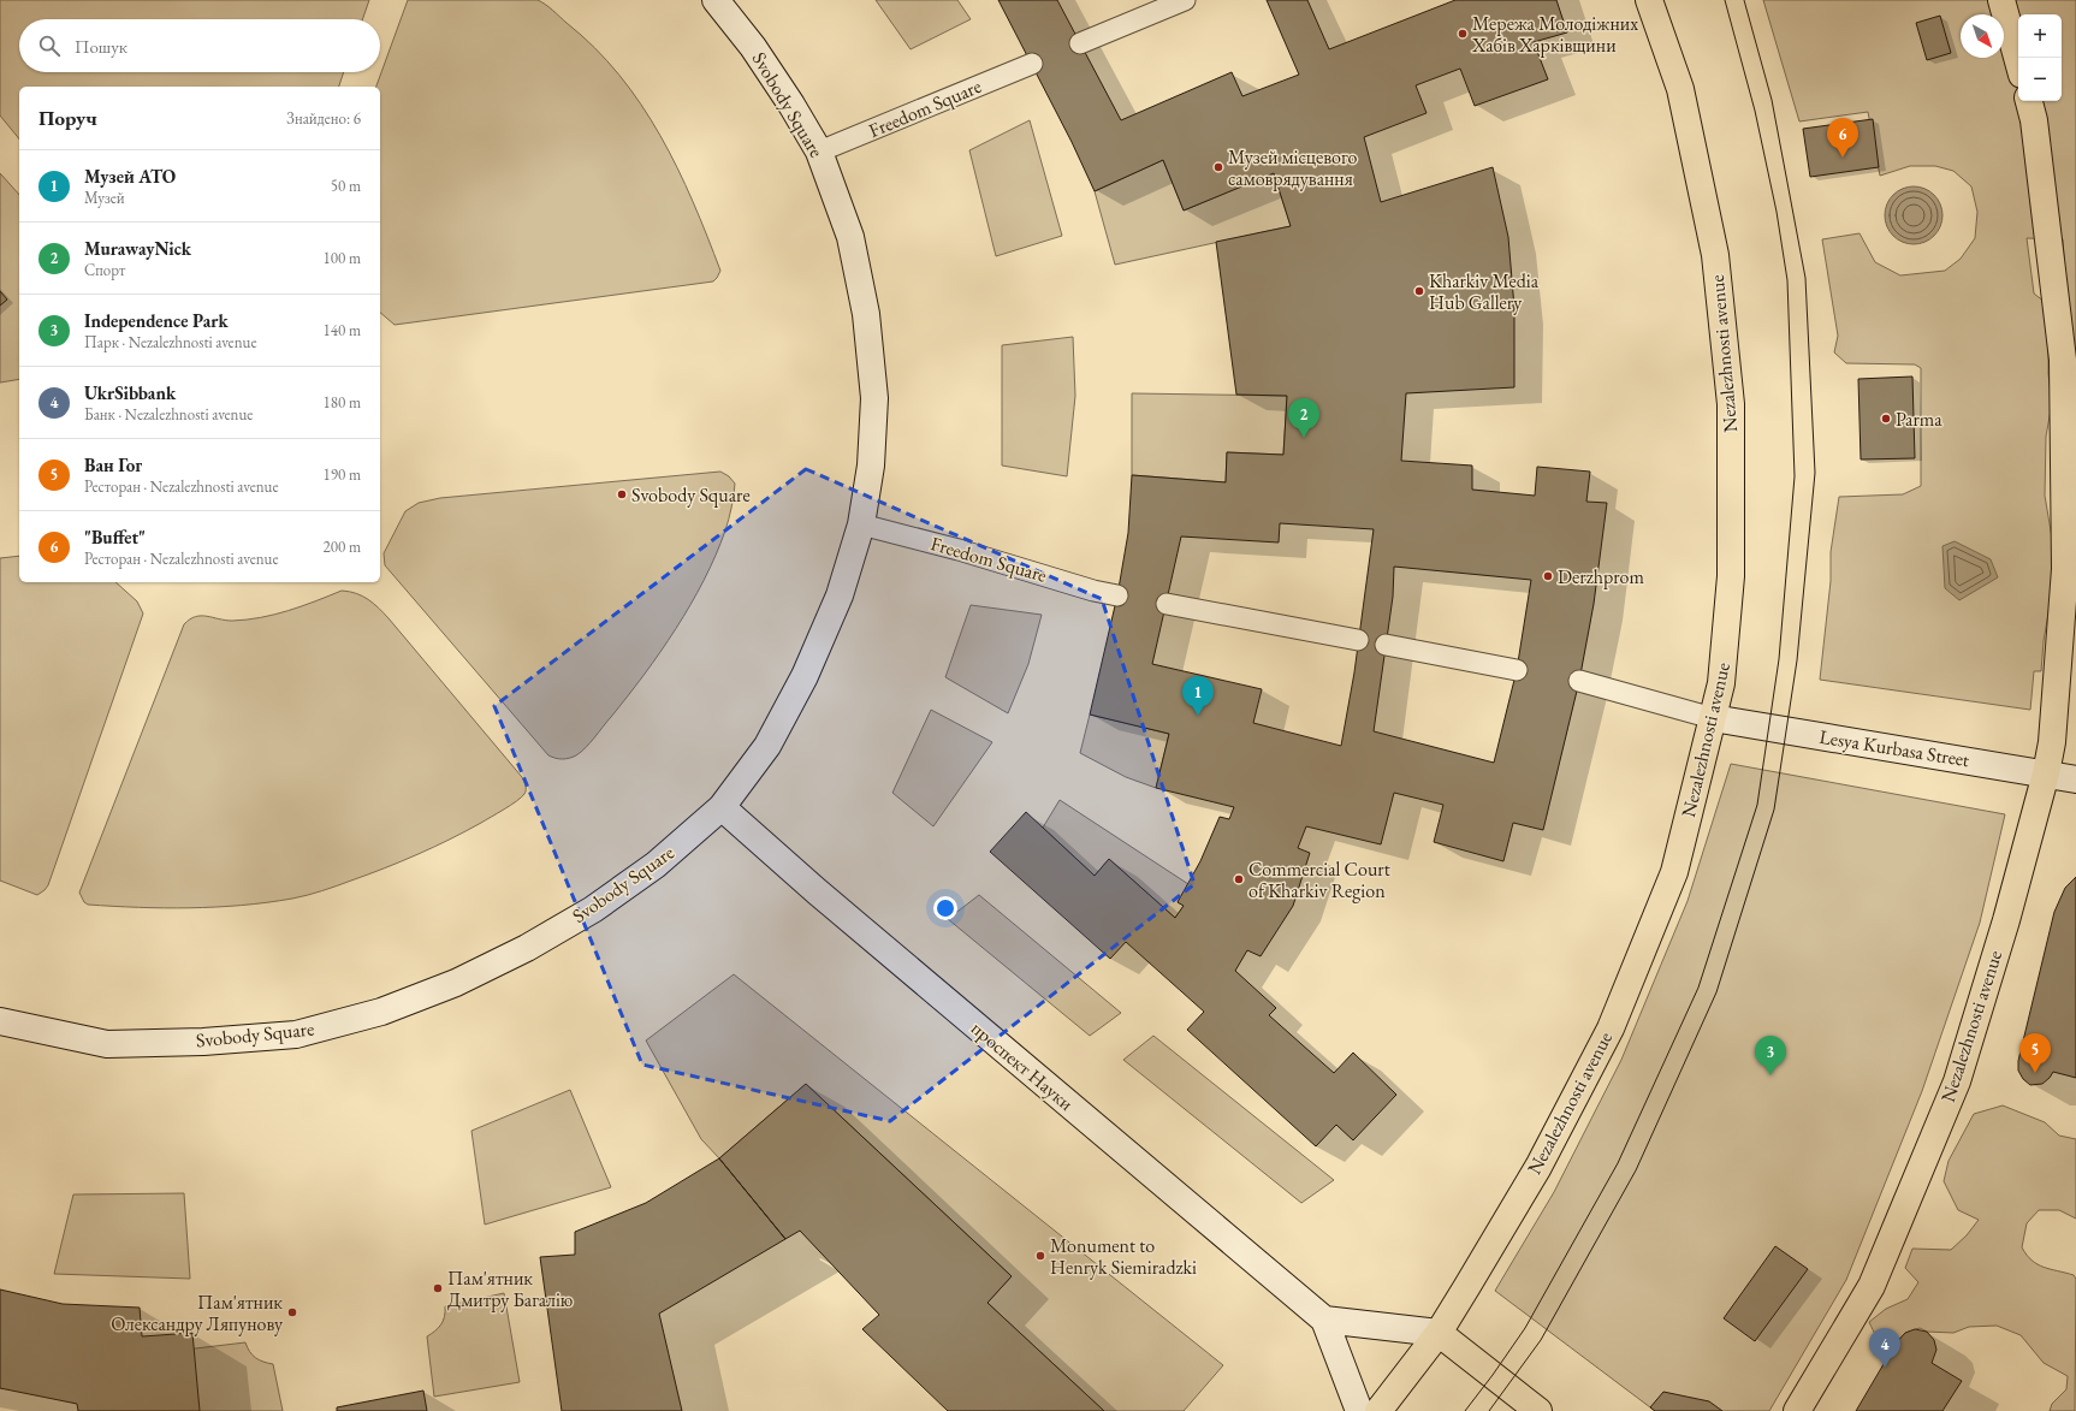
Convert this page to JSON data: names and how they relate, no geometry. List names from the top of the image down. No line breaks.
{"streets":{"main road":["Svobody Square","Nezalezhnosti avenue","Lesya Kurbasa Street","проспект Науки"],"lane":["Freedom Square"]},"crossings":[["Svobody Square","Freedom Square"],["Svobody Square","проспект Науки"],["Nezalezhnosti avenue","Lesya Kurbasa Street"]],"places":["Мережа Молодіжних Хабів Харківщини","Музей місцевого самоврядування","Kharkiv Media Hub Gallery","Parma","Svobody Square","Derzhprom","Commercial Court of Kharkiv Region","Monument to Henryk Siemiradzki","Пам'ятник Дмитру Багалію","Пам'ятник Олександру Ляпунову"],"north":"bottom right","page":{"map_buttons":["+","−"],"search":"Пошук","heading":["Поруч","Знайдено: 6"],"pins":["6","2","1","5","3","4"],"list":[{"mark":"1","name":"Музей АТО","note":"Музей","value":"50 m"},{"mark":"2","name":"MurawayNick","note":"Спорт","value":"100 m"},{"mark":"3","name":"Independence Park","note":"Парк · Nezalezhnosti avenue","value":"140 m"},{"mark":"4","name":"UkrSibbank","note":"Банк · Nezalezhnosti avenue","value":"180 m"},{"mark":"5","name":"Ван Гог","note":"Ресторан · Nezalezhnosti avenue","value":"190 m"},{"mark":"6","name":"\"Buffet\"","note":"Ресторан · Nezalezhnosti avenue","value":"200 m"}]}}
